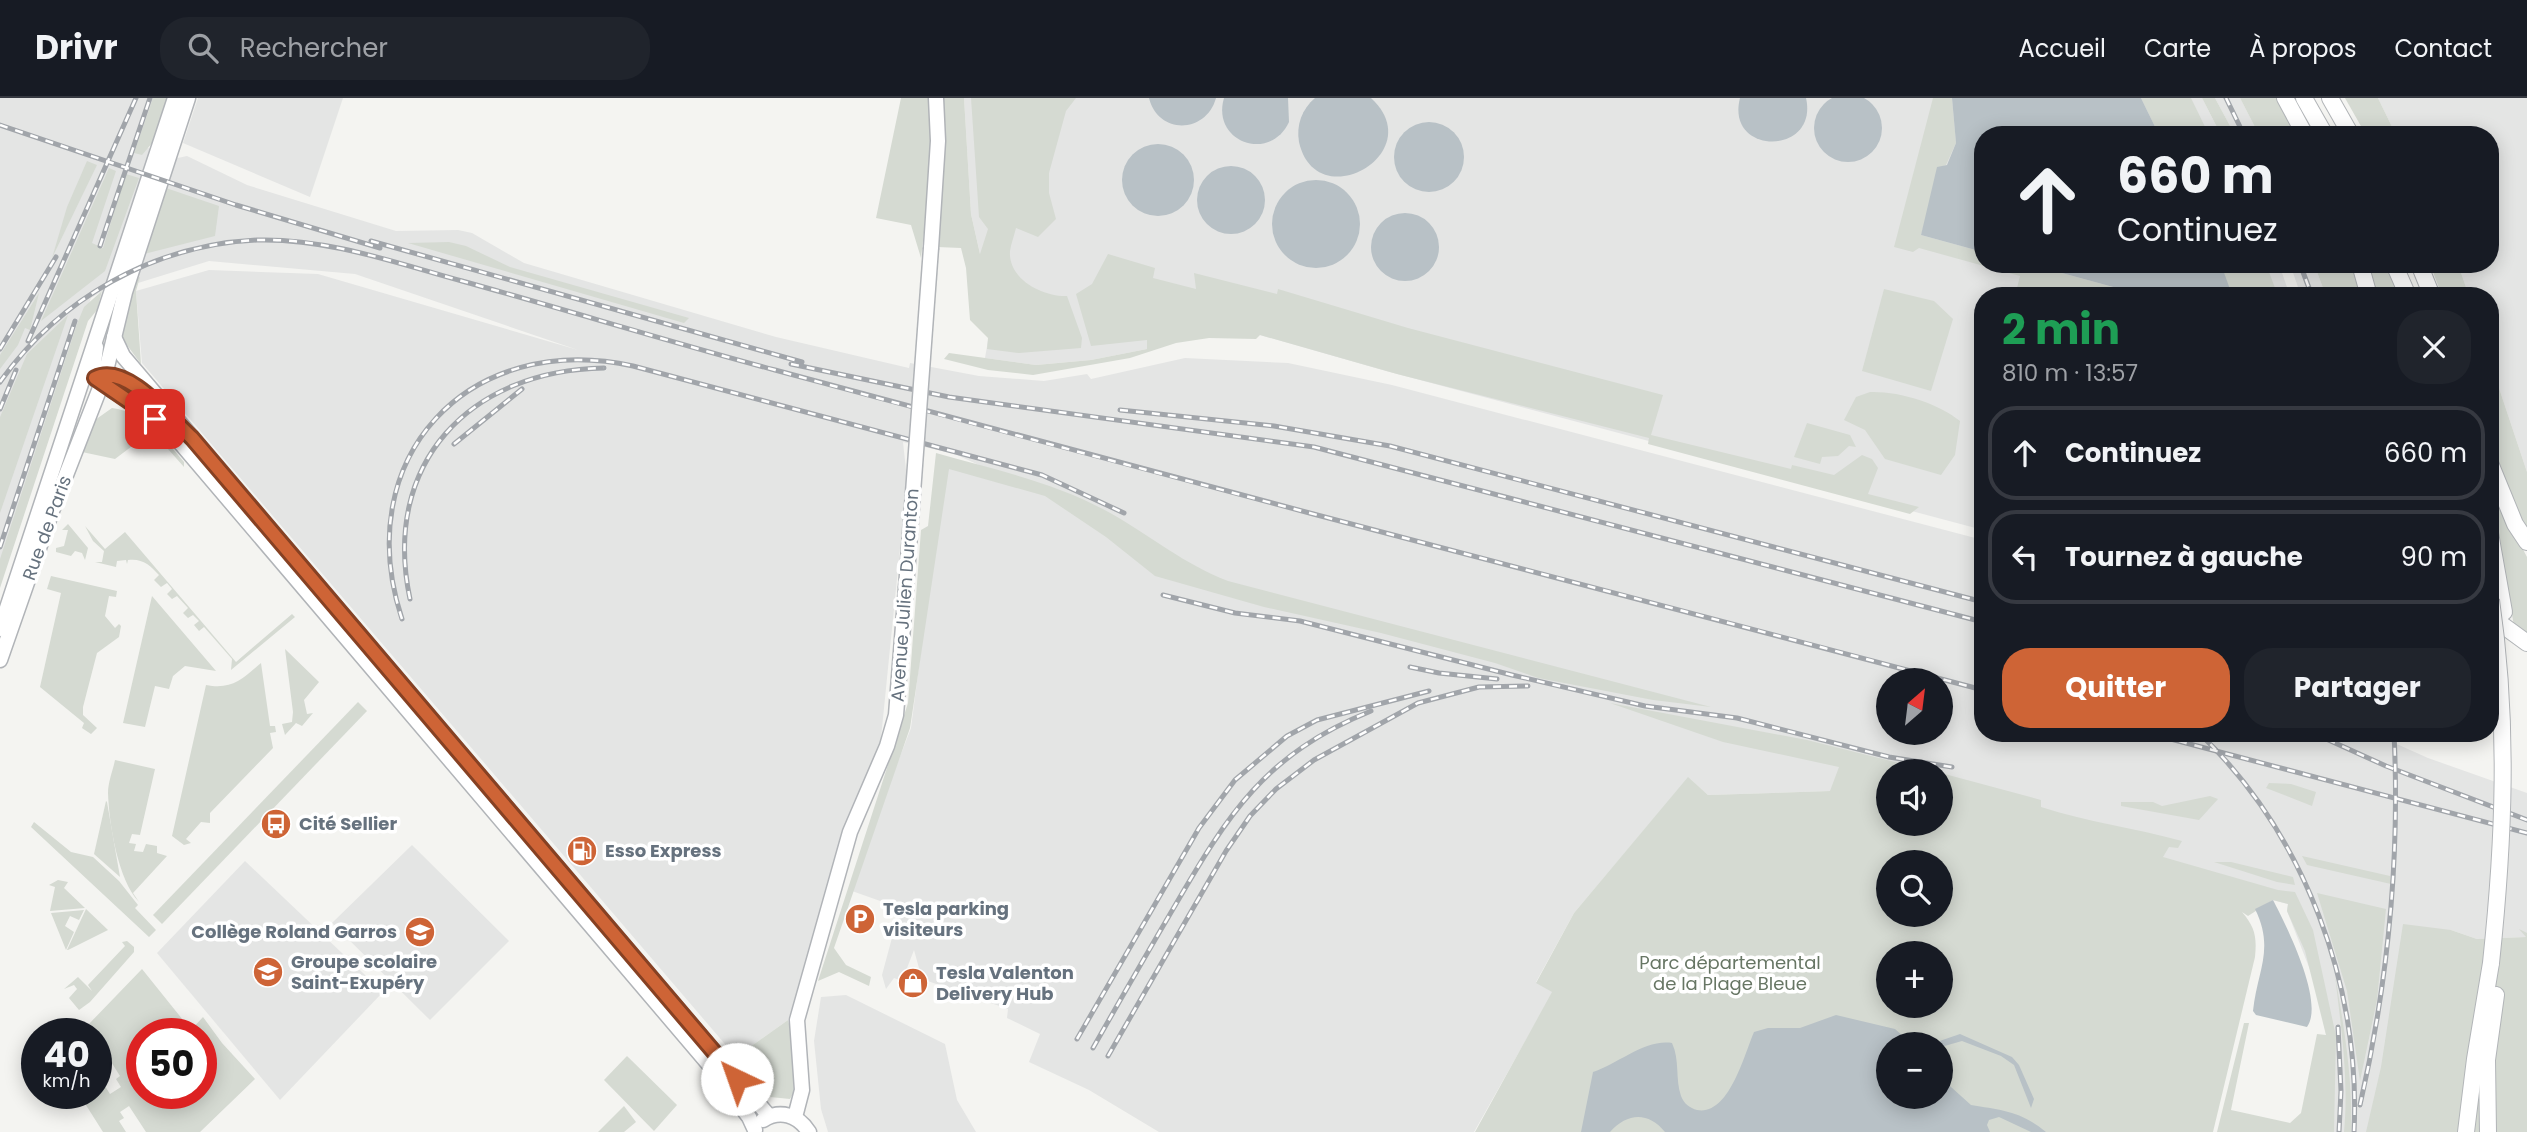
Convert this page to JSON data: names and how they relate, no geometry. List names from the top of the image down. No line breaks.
{"streets":{"main road":["Rue de Paris","Avenue Julien Duranton"]},"parks":["Parc départemental de la Plage Bleue"],"places":{"bus stop":["Cité Sellier"],"fuel station":["Esso Express"],"parking":["Tesla parking visiteurs"],"school or university":["Collège Roland Garros","Groupe scolaire Saint-Exupéry"],"shop":["Tesla Valenton Delivery Hub"]},"north":"top right","page":{"header":"Drivr","search":"Rechercher","nav":["Accueil","Carte","À propos","Contact"],"turn":["660 m","Continuez"],"heading":["2 min","810 m · 13:57"],"list":[{"name":"Continuez","value":"660 m"},{"name":"Tournez à gauche","value":"90 m"}],"buttons":["Quitter","Partager"],"map_buttons":["+","−"],"speed":"40 km/h","limit":"50"}}
